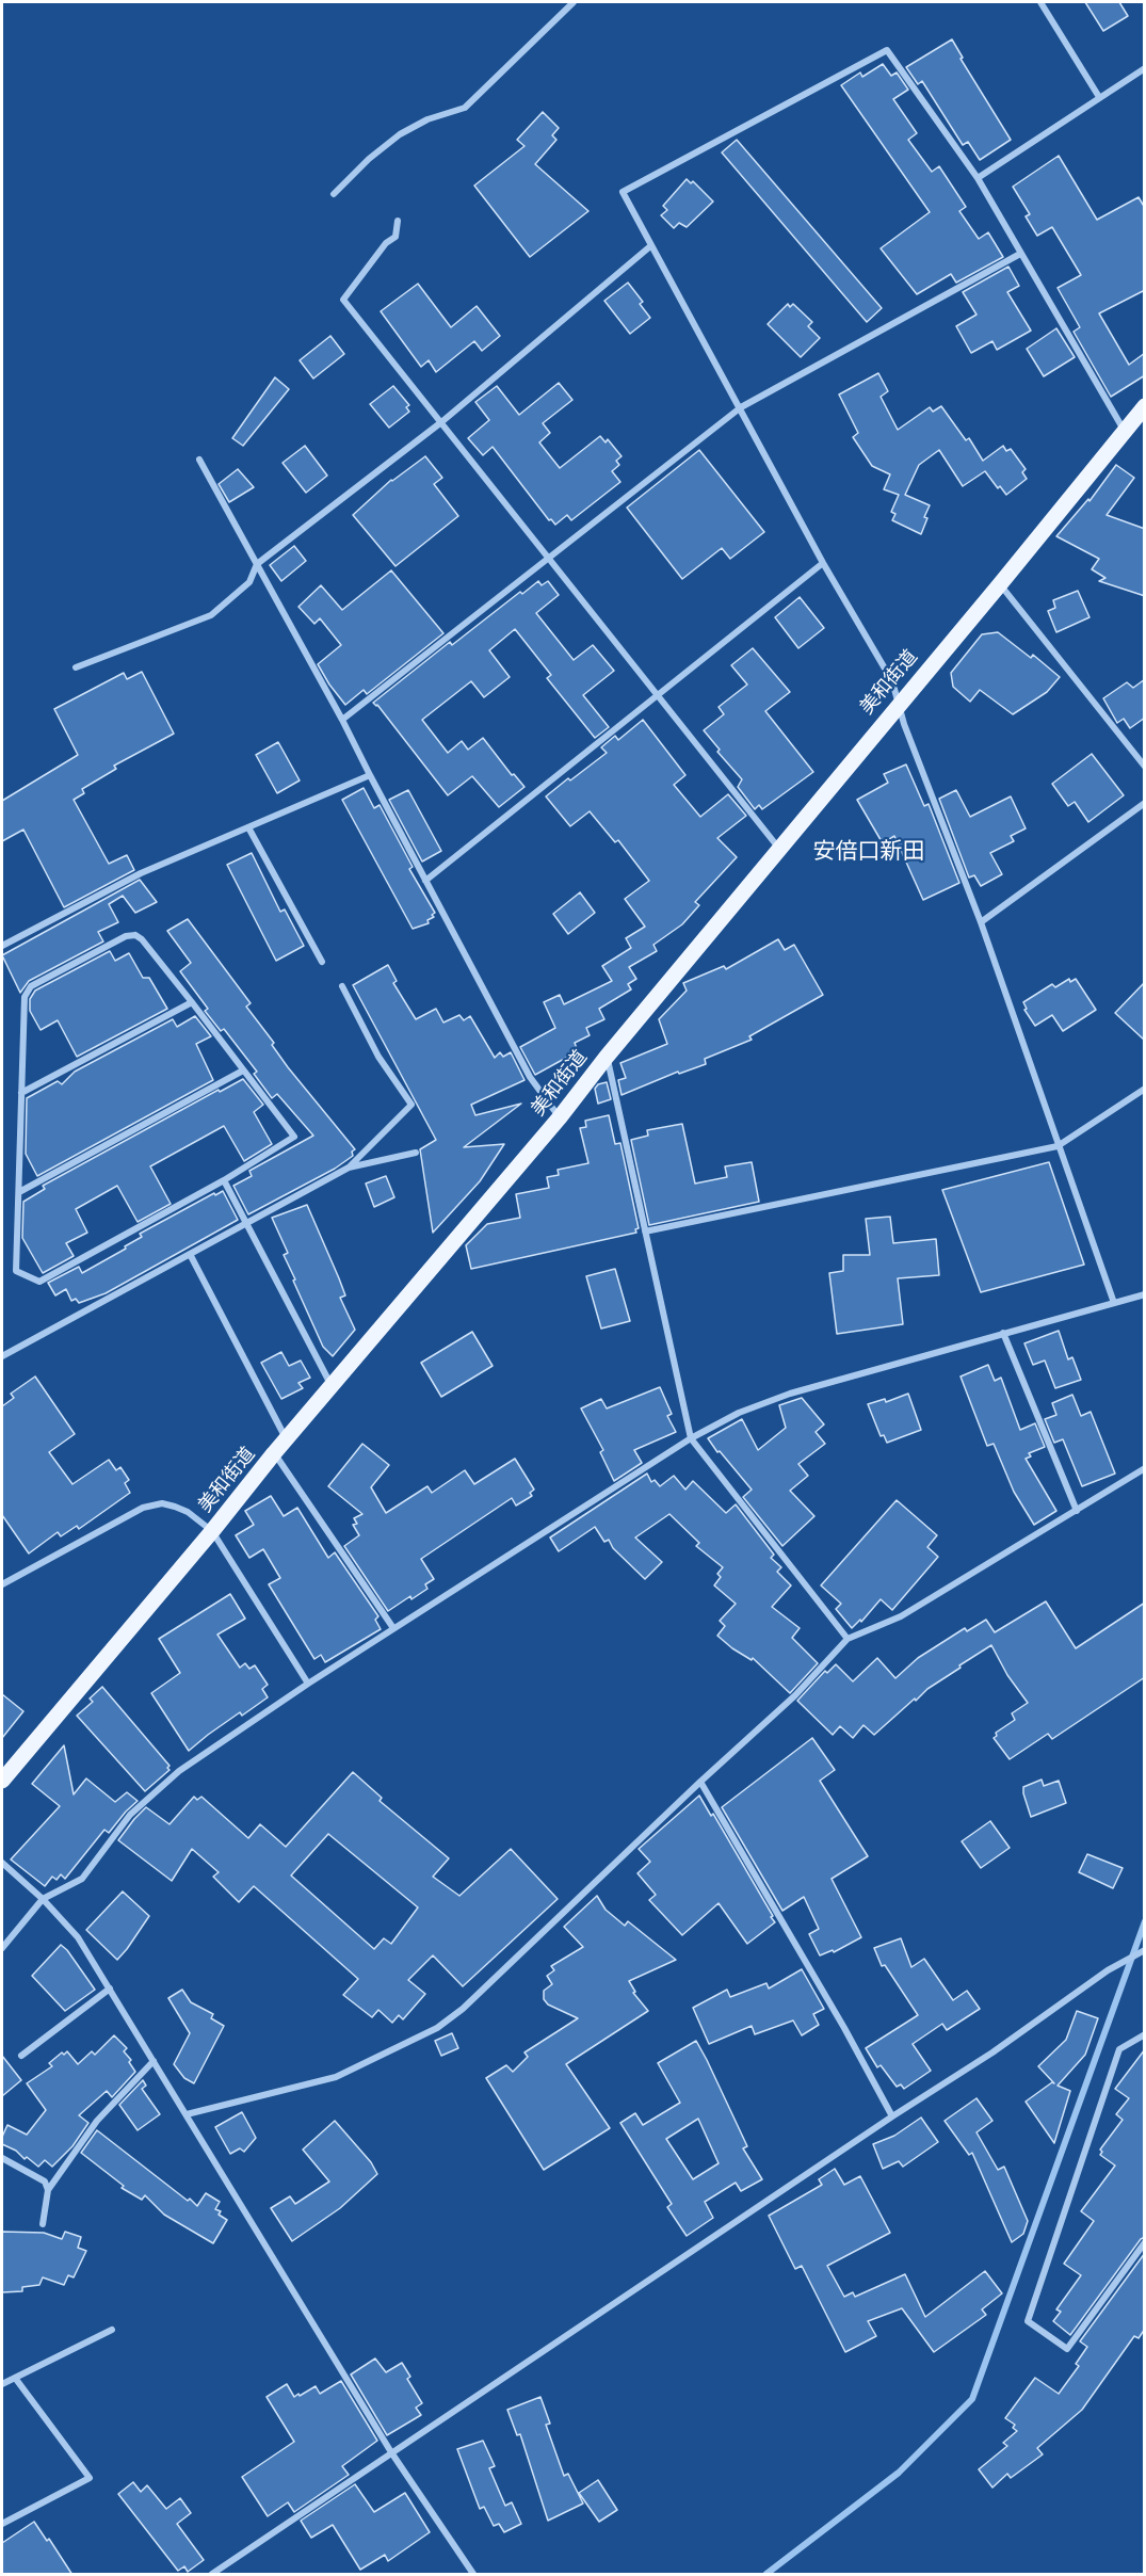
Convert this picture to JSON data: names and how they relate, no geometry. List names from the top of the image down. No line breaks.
{"streets":{"main road":["美和街道"]},"districts":["安倍口新田"]}
